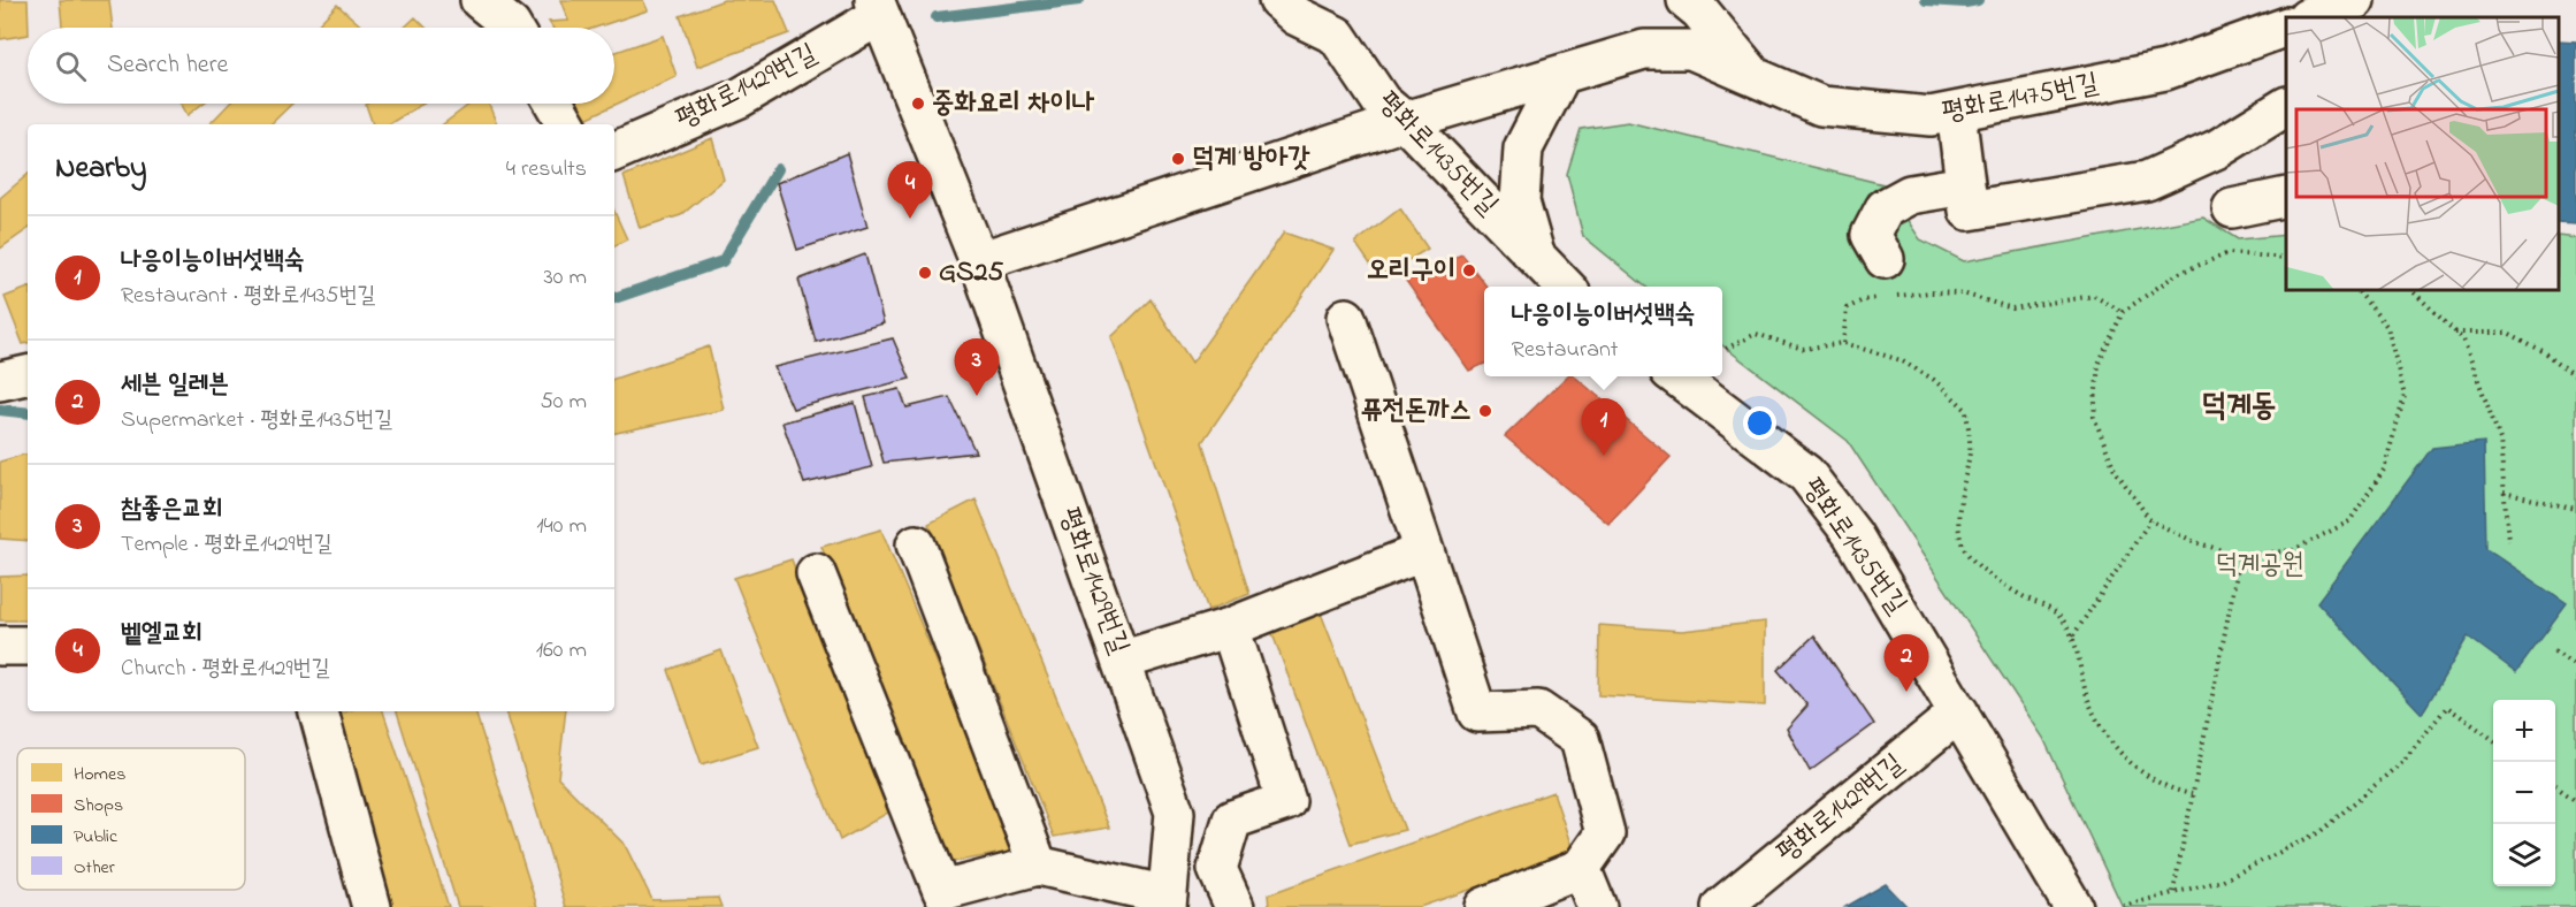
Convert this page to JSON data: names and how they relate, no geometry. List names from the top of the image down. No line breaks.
{"streets":{"street":["평화로1429번길","평화로1475번길","평화로1435번길"]},"crossings":[["평화로1429번길","평화로1435번길"],["평화로1475번길","평화로1435번길"]],"districts":["덕계동"],"parks":["덕계공원"],"places":["중화요리 차이나","덕계 방아갓","오리구이","GS25","퓨전돈까스"],"legend":["Homes","Shops","Public","Other"],"page":{"search":"Search here","heading":["Nearby","4 results"],"pins":["4","3","1","2"],"list":[{"mark":"1","name":"나응이능이버섯백숙","note":"Restaurant · 평화로1435번길","value":"30 m"},{"mark":"2","name":"세븐 일레븐","note":"Supermarket · 평화로1435번길","value":"50 m"},{"mark":"3","name":"참좋은교회","note":"Temple · 평화로1429번길","value":"140 m"},{"mark":"4","name":"벹엘교회","note":"Church · 평화로1429번길","value":"160 m"}],"popup":["나응이능이버섯백숙","Restaurant"],"map_buttons":["+","−"]}}
